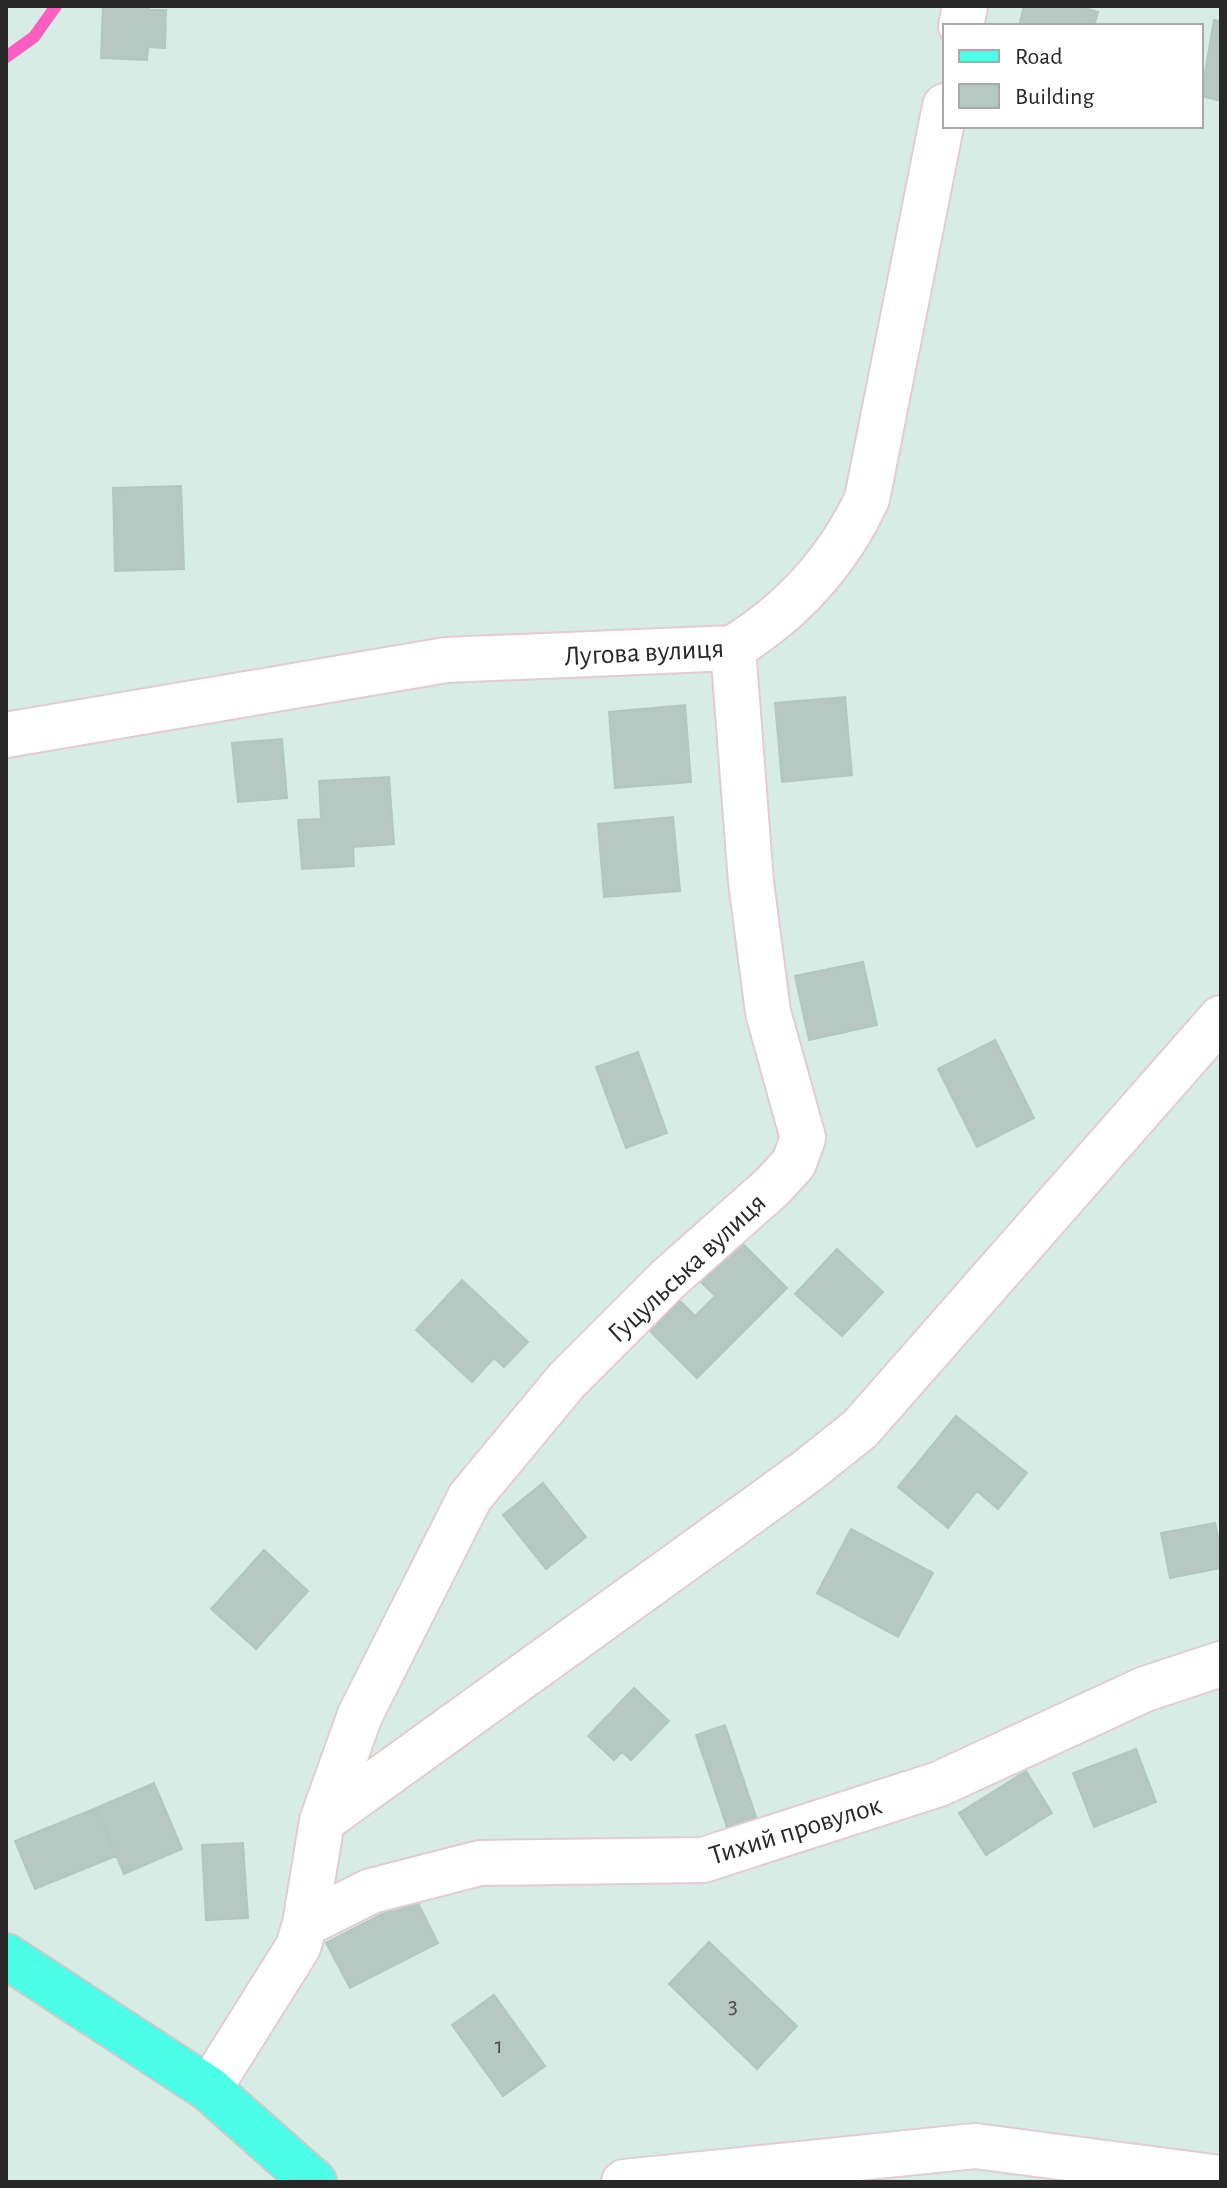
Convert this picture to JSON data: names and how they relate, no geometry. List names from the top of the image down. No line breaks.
{"streets":{"street":["Лугова вулиця","Гуцульська вулиця","Тихий провулок"]},"crossings":[["Лугова вулиця","Гуцульська вулиця"],["Гуцульська вулиця","Тихий провулок"]],"house_numbers":["3","1"],"legend":["Road","Building"]}
